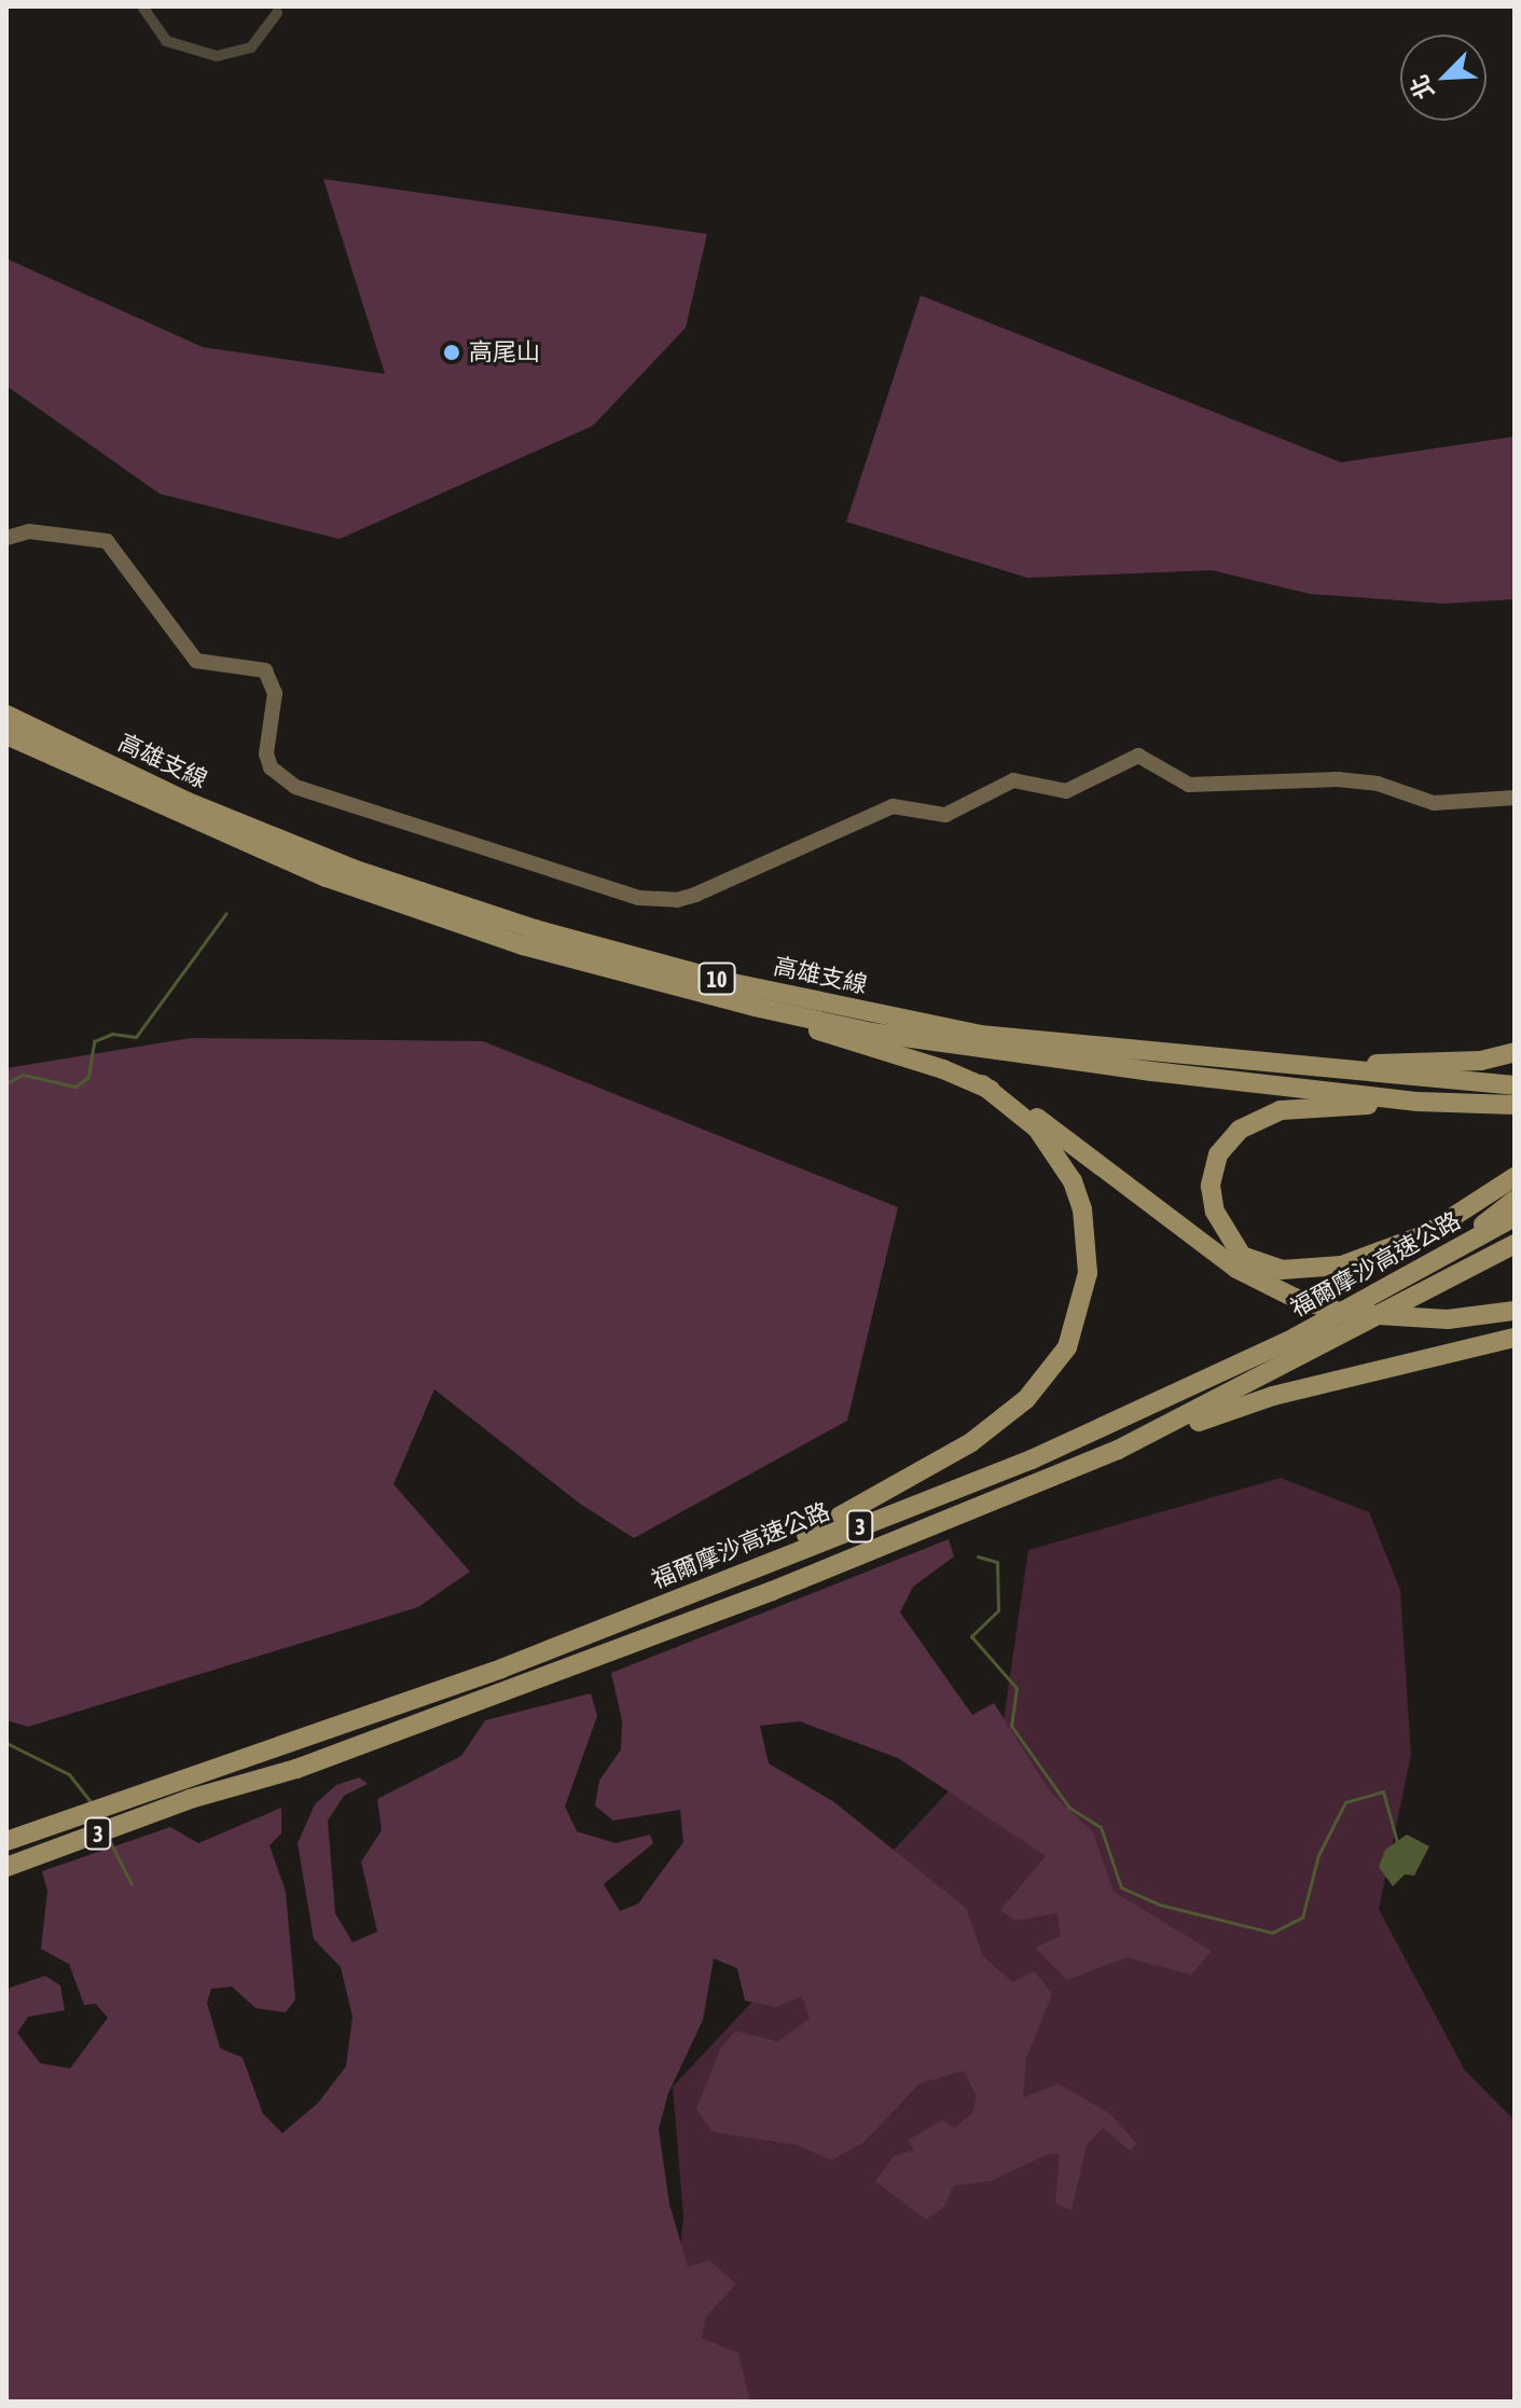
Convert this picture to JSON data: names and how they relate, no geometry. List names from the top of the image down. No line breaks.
{"streets":{"highway":["高雄支線","10","福爾摩沙高速公路","3"]},"places":["高尾山"],"north":"bottom left"}
